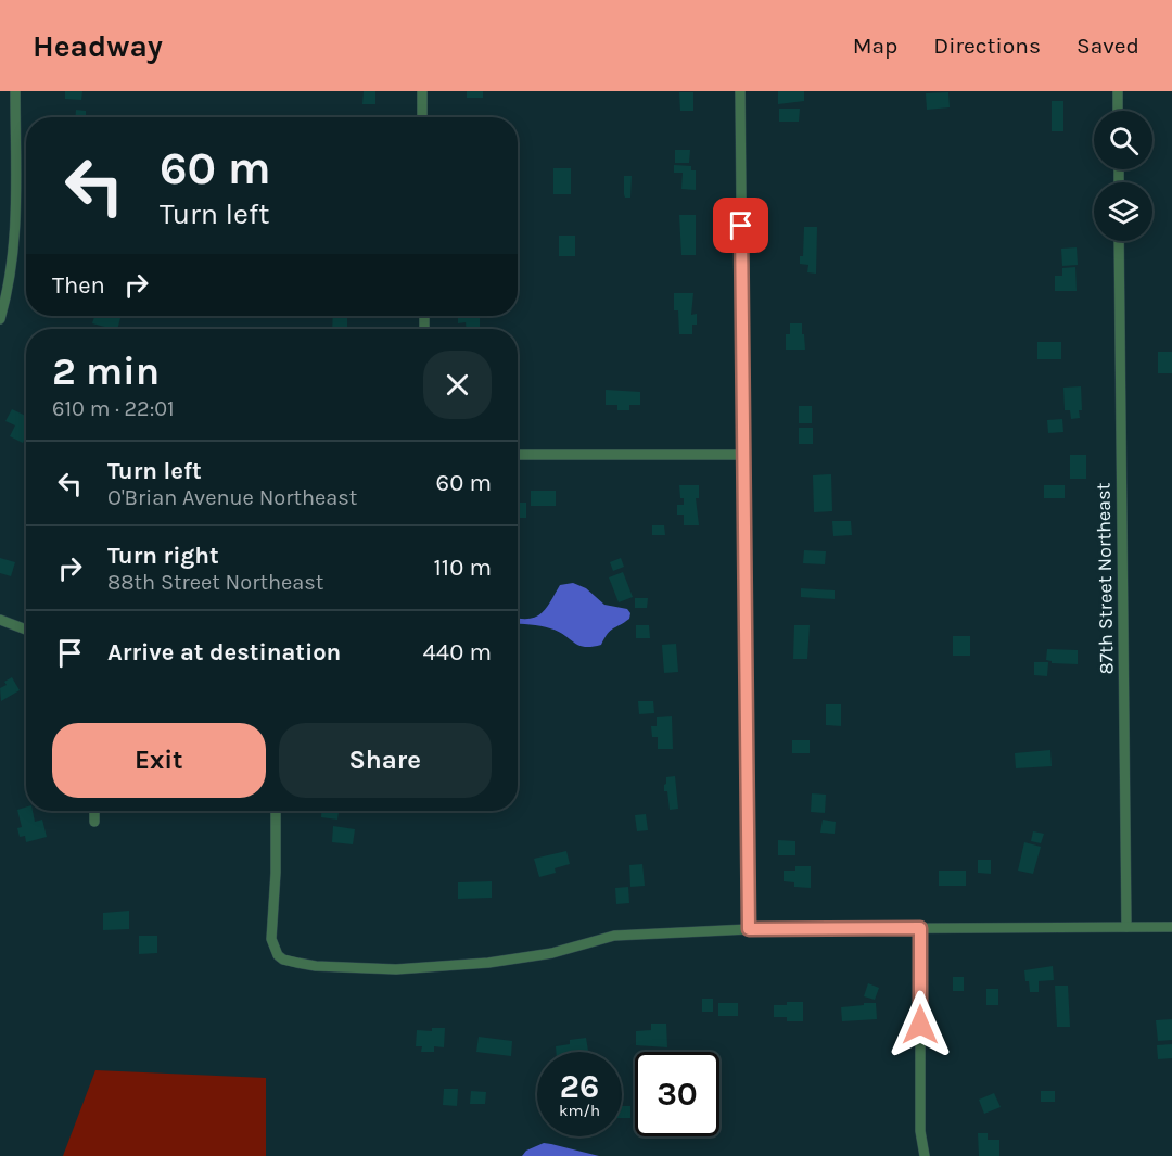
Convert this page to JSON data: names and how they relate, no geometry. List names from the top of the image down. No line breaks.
{"streets":{"street":["87th Street Northeast"]},"page":{"header":"Headway","nav":["Map","Directions","Saved"],"turn":["60 m","Turn left"],"then":"Then","heading":["2 min","610 m · 22:01"],"list":[{"name":"Turn left","note":"O'Brian Avenue Northeast","value":"60 m"},{"name":"Turn right","note":"88th Street Northeast","value":"110 m"},{"name":"Arrive at destination","value":"440 m"}],"buttons":["Exit","Share"],"speed":"26 km/h","limit":"30"}}
